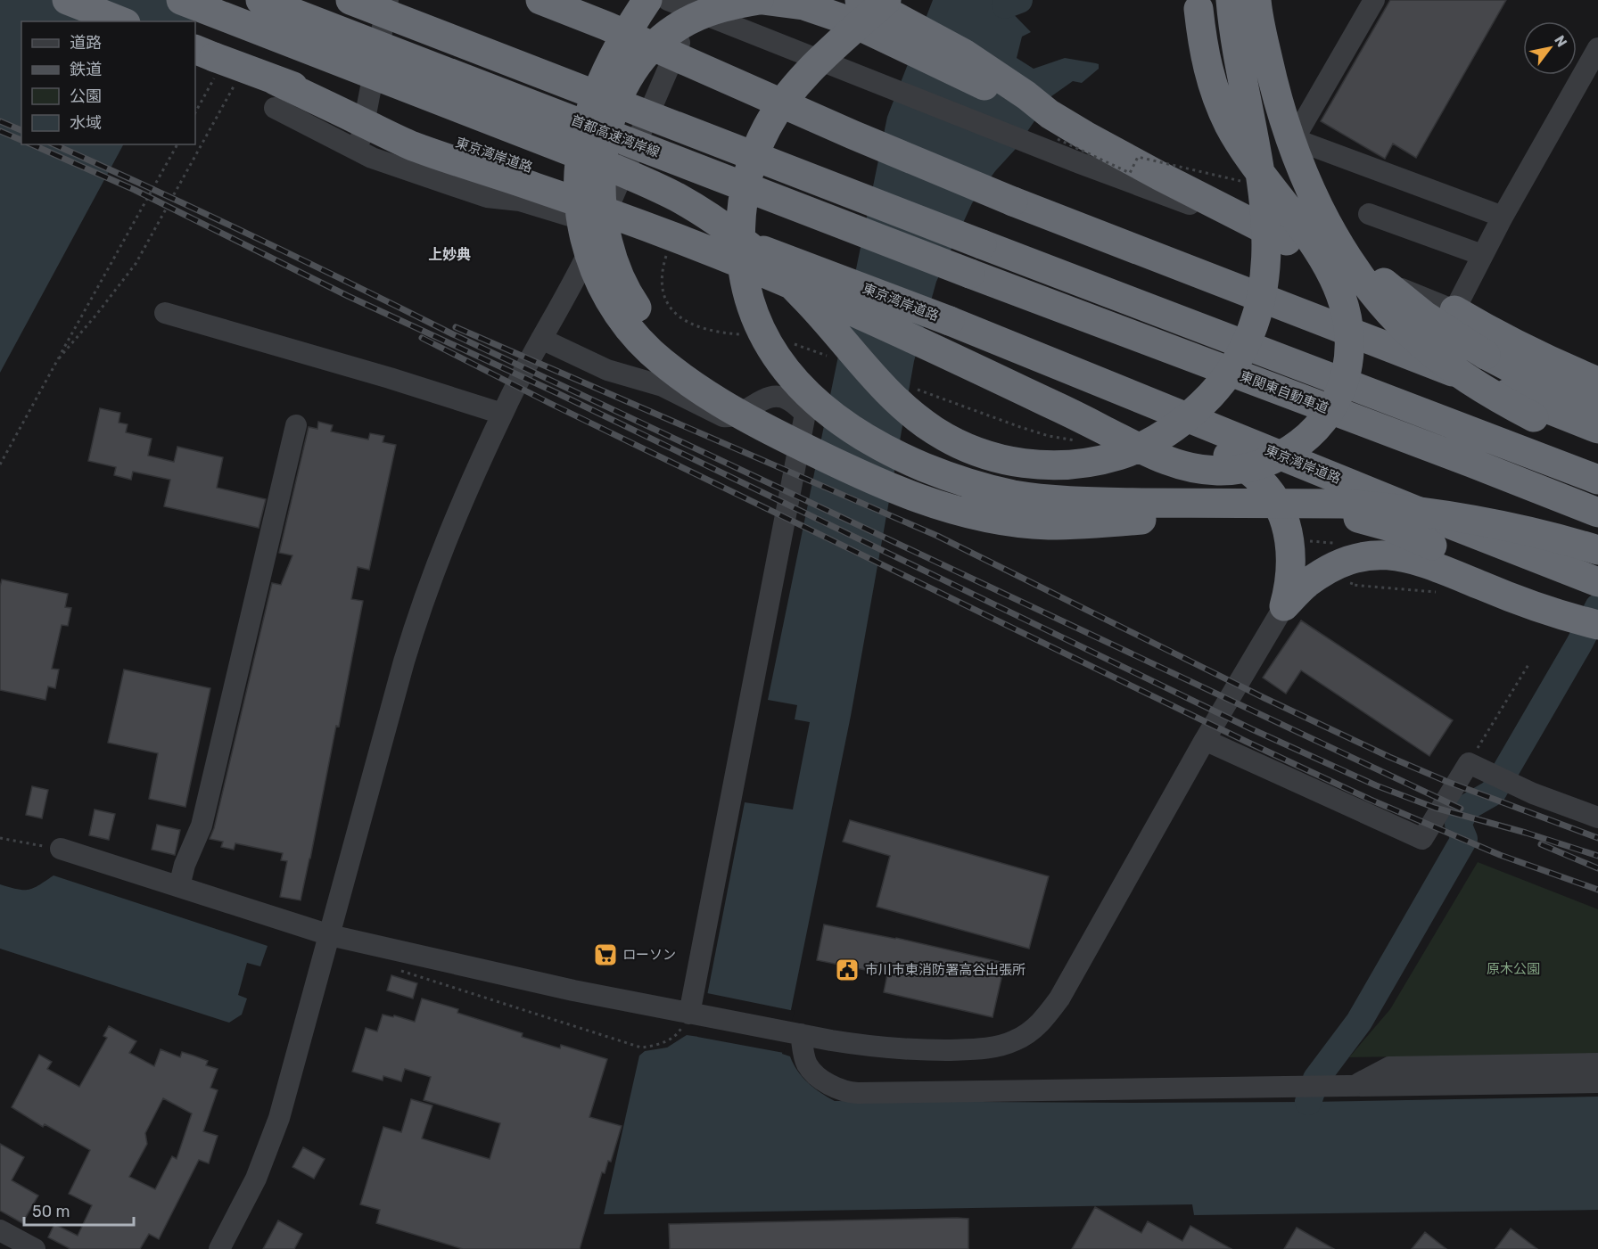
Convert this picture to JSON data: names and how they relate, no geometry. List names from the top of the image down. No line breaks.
{"streets":{"highway":["首都高速湾岸線","東京湾岸道路","東関東自動車道"]},"crossings":[["首都高速湾岸線","東関東自動車道"]],"districts":["上妙典"],"parks":["原木公園"],"places":{"supermarket":["ローソン"],"public building":["市川市東消防署高谷出張所"]},"legend":["道路","鉄道","公園","水域"],"scale_bar":"50 m","north":"top right"}
